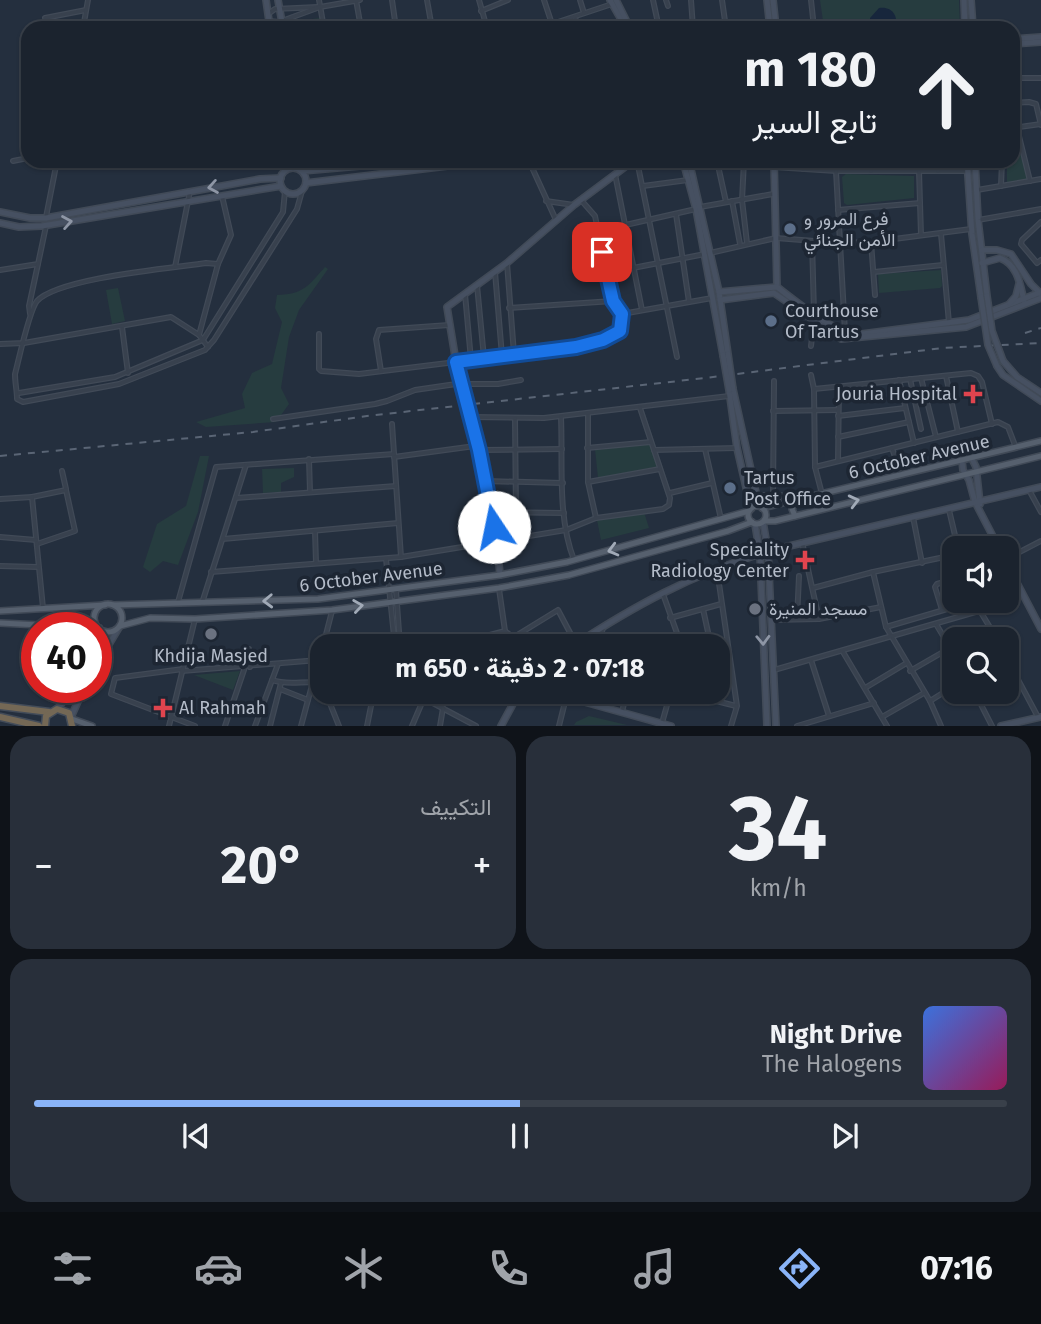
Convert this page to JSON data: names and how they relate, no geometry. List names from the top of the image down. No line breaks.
{"streets":{"main road":["6 October Avenue"]},"places":{"other":["فرع المرور و الأمن الجنائي","Courthouse Of Tartus","Tartus Post Office","مسجد المنيرة","Khdija Masjed"],"health":["Jouria Hospital","Speciality Radiology Center","Al Rahmah"]},"page":{"turn":["180 m","تابع السير"],"limit":"40","trip":"07:18 · 2 دقيقة · 650 m","tile":[["34","km/h"],"التكييف"],"heat":["−","20°","+"],"song":["Night Drive","The Halogens"],"tabs":"07:16"}}
